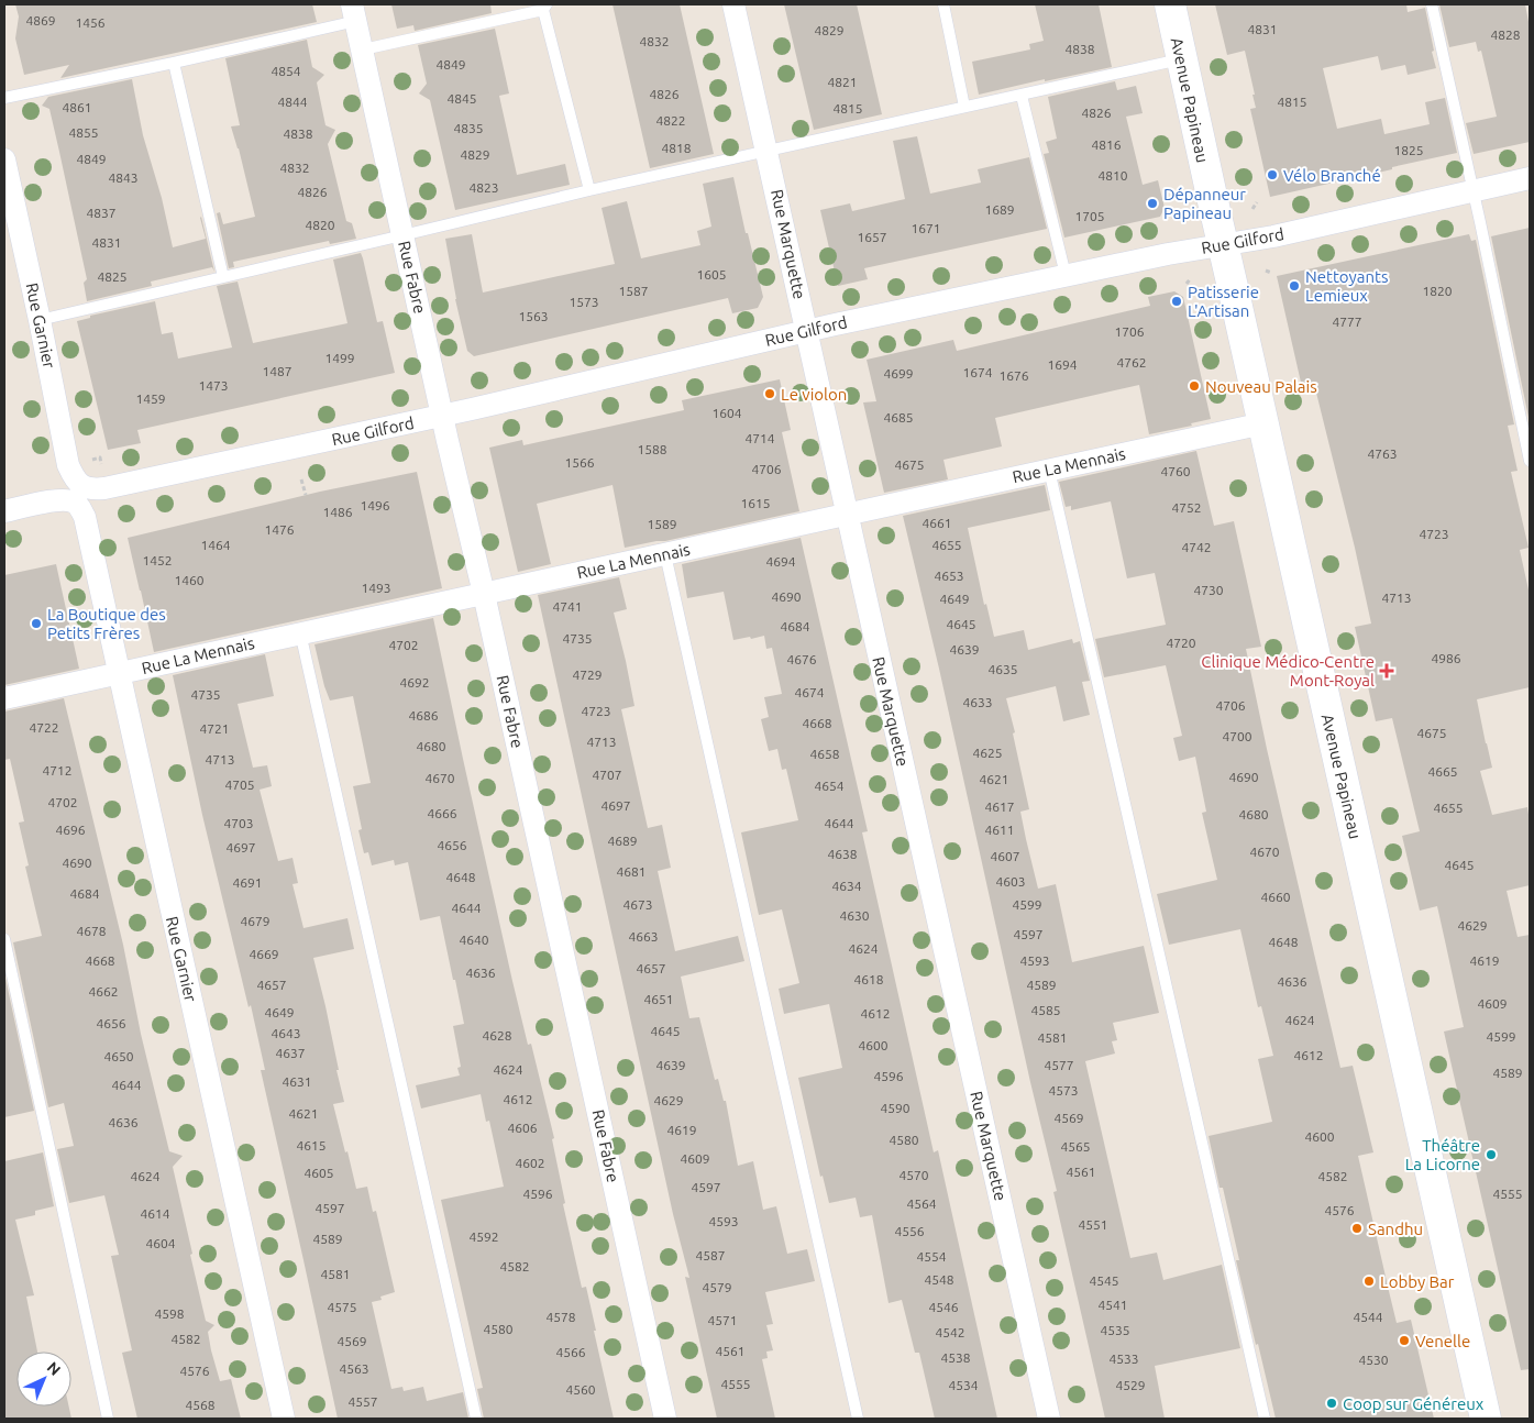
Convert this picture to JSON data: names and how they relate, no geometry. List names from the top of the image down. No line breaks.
{"streets":{"main road":["Avenue Papineau"],"street":["Rue Gilford","Rue Marquette","Rue Fabre","Rue Garnier","Rue La Mennais"]},"crossings":[["Avenue Papineau","Rue Gilford"],["Avenue Papineau","Rue La Mennais"],["Rue Gilford","Rue Marquette"],["Rue Gilford","Rue Fabre"],["Rue Gilford","Rue Garnier"],["Rue Marquette","Rue La Mennais"],["Rue Fabre","Rue La Mennais"],["Rue Garnier","Rue La Mennais"]],"places":{"other":["Vélo Branché","Dépanneur Papineau","Nettoyants Lemieux","Patisserie L'Artisan","Nouveau Palais","Le violon","La Boutique des Petits Frères","Théâtre La Licorne","Sandhu","Lobby Bar","Venelle","Coop sur Généreux"],"health":["Clinique Médico-Centre Mont-Royal"]},"house_numbers":["4869","1456","4831","4829","4828","4832","4838","4849","4854","4821","4826","4845","4844","4815","4861","4815","4826","4822","4835","4855","4838","4816","4818","1825","4829","4849","4832","4810","4843","4823","4826","1689","4837","1705","4820","1671","1657","4831","1605","4825","1587","1820","1573","1563","4777","1706","1499","4762","1694","1487","1674","4699","1676","1473","1459","1604","4685","4714","1588","4763","1566","4675","4706","4760","1615","1496","4752","1486","4661","1589","1476","4723","1464","4655","4742","1452","4694","4653","1460","1493","4730","4690","4713","4649","4741","4645","4684","4735","4720","4702","4639","4986","4676","4635","4729","4692","4674","4735","4633","4706","4723","4686","4668","4722","4721","4675","4700","4713","4680","4625","4658","4713","4712","4665","4707","4690","4670","4621","4705","4654","4702","4697","4617","4655","4666","4680","4703","4644","4696","4611","4689","4656","4697","4670","4638","4607","4690","4645","4681","4648","4603","4691","4634","4684","4660","4673","4599","4644","4630","4679","4629","4678","4597","4663","4640","4648","4624","4669","4668","4593","4619","4657","4636","4618","4636","4657","4589","4662","4651","4609","4585","4649","4612","4624","4656","4645","4643","4628","4599","4581","4600","4637","4612","4650","4639","4577","4624","4589","4596","4631","4644","4573","4612","4629","4590","4621","4569","4636","4606","4619","4600","4580","4615","4565","4609","4602","4561","4605","4570","4624","4582","4597","4596","4555","4564","4597","4576","4614","4593","4551","4556","4592","4589","4604","4587","4554","4582","4581","4548","4545","4579","4541","4575","4546","4598","4578","4544","4571","4580","4535","4542","4582","4569","4561","4566","4538","4533","4530","4563","4576","4555","4534","4529","4560","4557","4568"],"north":"top right"}
